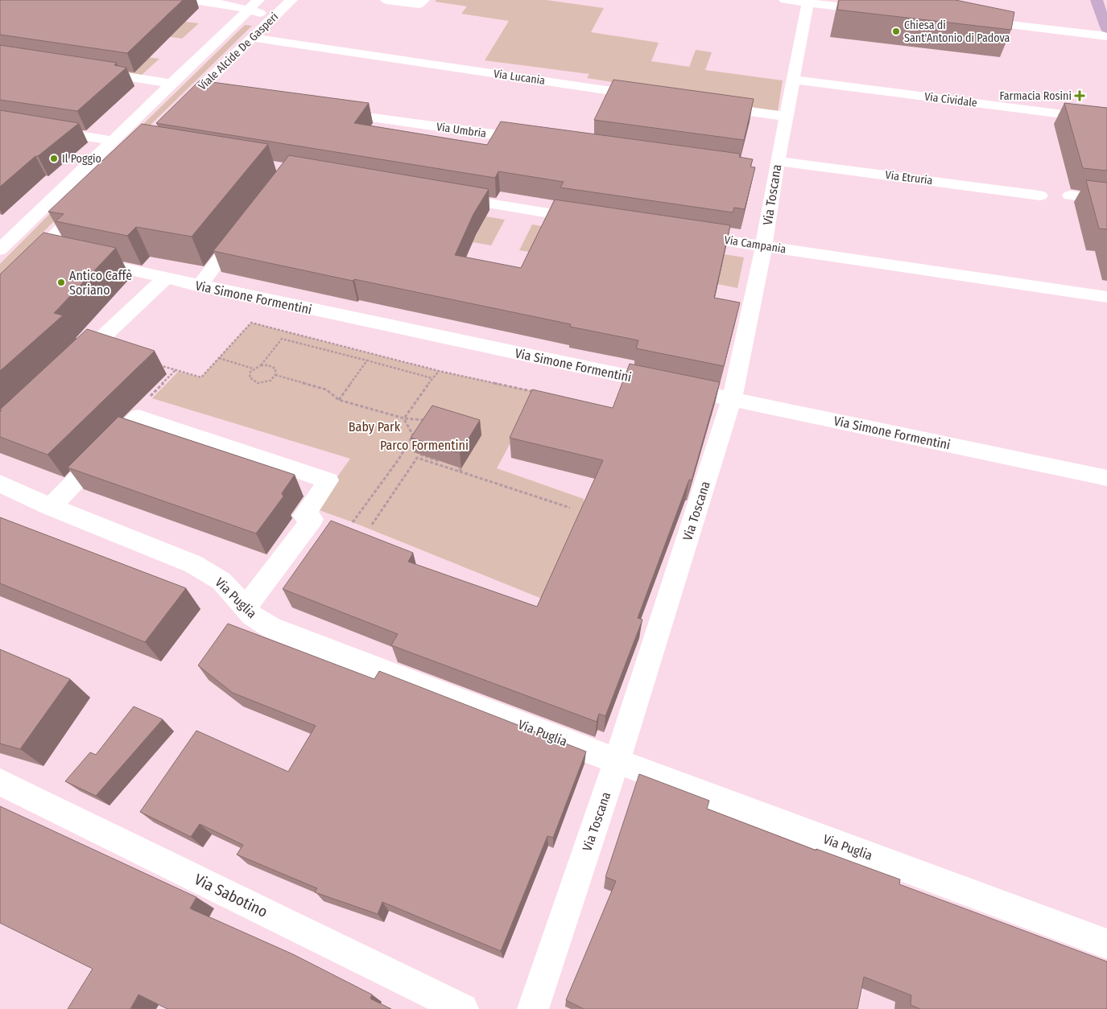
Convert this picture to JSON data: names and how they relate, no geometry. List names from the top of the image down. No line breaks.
{"streets":{"street":["Viale Alcide De Gasperi","Via Lucania","Via Cividale","Via Umbria","Via Etruria","Via Toscana","Via Campania","Via Simone Formentini","Via Puglia","Via Sabotino"]},"crossings":[["Viale Alcide De Gasperi","Via Lucania"],["Via Cividale","Via Toscana"],["Via Etruria","Via Toscana"],["Via Toscana","Via Campania"],["Via Toscana","Via Simone Formentini"],["Via Toscana","Via Puglia"]],"parks":["Baby Park","Parco Formentini"],"places":{"other":["Chiesa di Sant'Antonio di Padova","Il Poggio","Antico Caffè Soriano"],"health":["Farmacia Rosini"]}}
